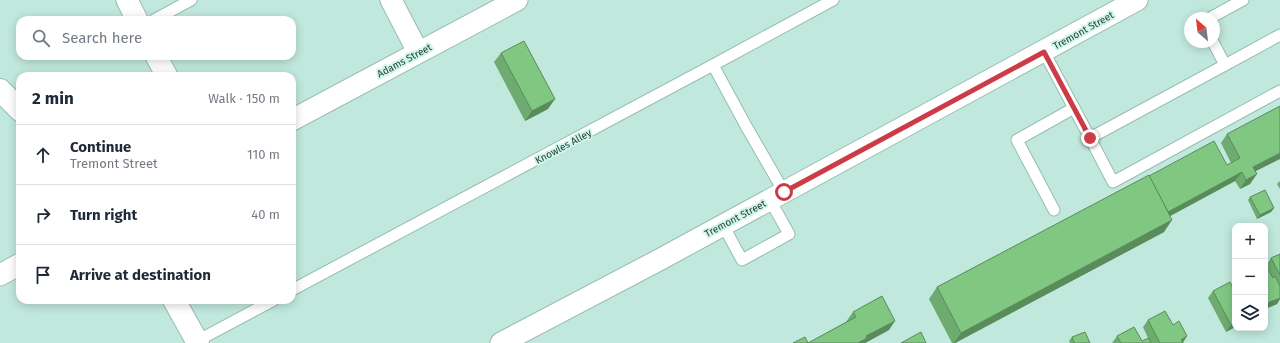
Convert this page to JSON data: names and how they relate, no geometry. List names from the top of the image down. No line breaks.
{"streets":{"street":["Tremont Street","Adams Street"],"lane":["Knowles Alley"]},"north":"top left","page":{"search":"Search here","heading":["2 min","Walk · 150 m"],"list":[["Continue","Tremont Street","110 m"],["Turn right","40 m"],"Arrive at destination"],"map_buttons":["+","−"]}}
